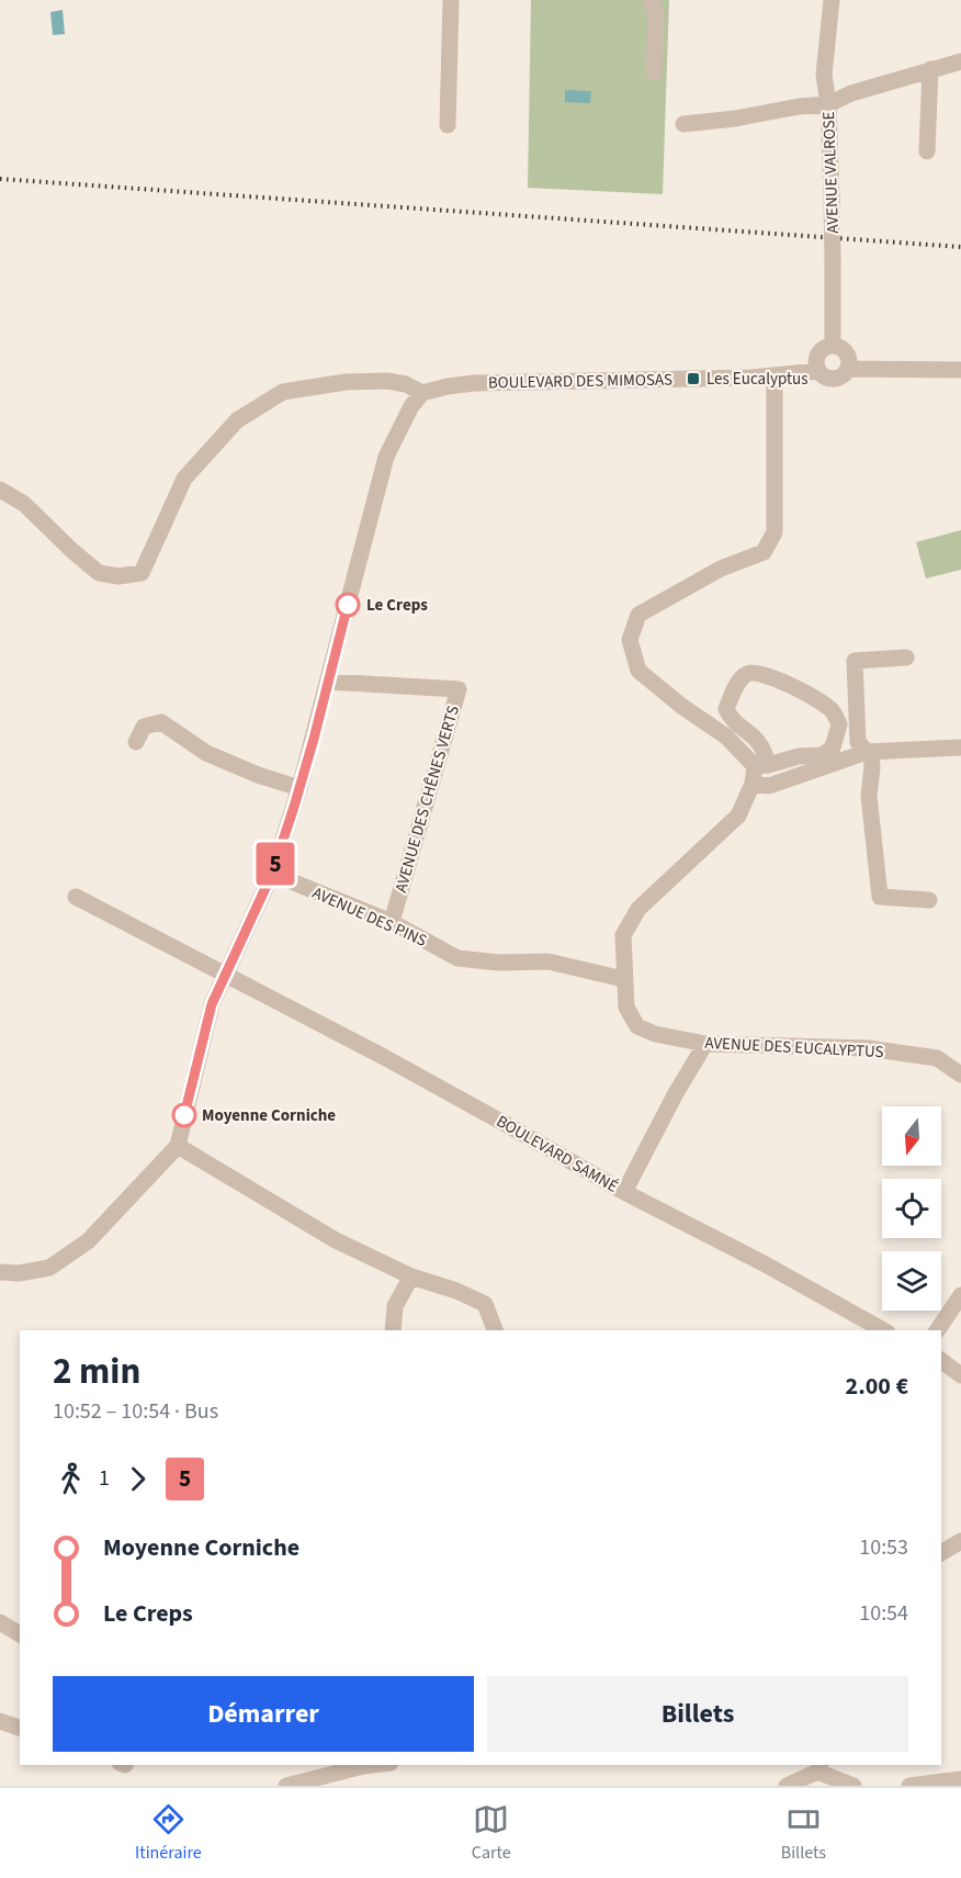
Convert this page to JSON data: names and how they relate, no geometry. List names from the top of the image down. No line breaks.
{"streets":{"street":["AVENUE VALROSE","BOULEVARD DES MIMOSAS","AVENUE DES CHÊNES VERTS","AVENUE DES PINS","AVENUE DES EUCALYPTUS","BOULEVARD SAMNÉ"]},"crossings":[["AVENUE VALROSE","BOULEVARD DES MIMOSAS"],["AVENUE DES CHÊNES VERTS","AVENUE DES PINS"],["AVENUE DES PINS","AVENUE DES EUCALYPTUS"]],"places":{"transit":["Les Eucalyptus"],"other":["Le Creps","Moyenne Corniche"]},"lines":["bus line 5"],"north":"bottom","page":{"on_map":"5","heading":["2 min","10:52 – 10:54 · Bus","2.00 €"],"legs":["1","5"],"list":[{"name":"Moyenne Corniche","value":"10:53"},{"name":"Le Creps","value":"10:54"}],"buttons":["Démarrer","Billets"],"tabs":["Itinéraire","Carte","Billets"]}}
